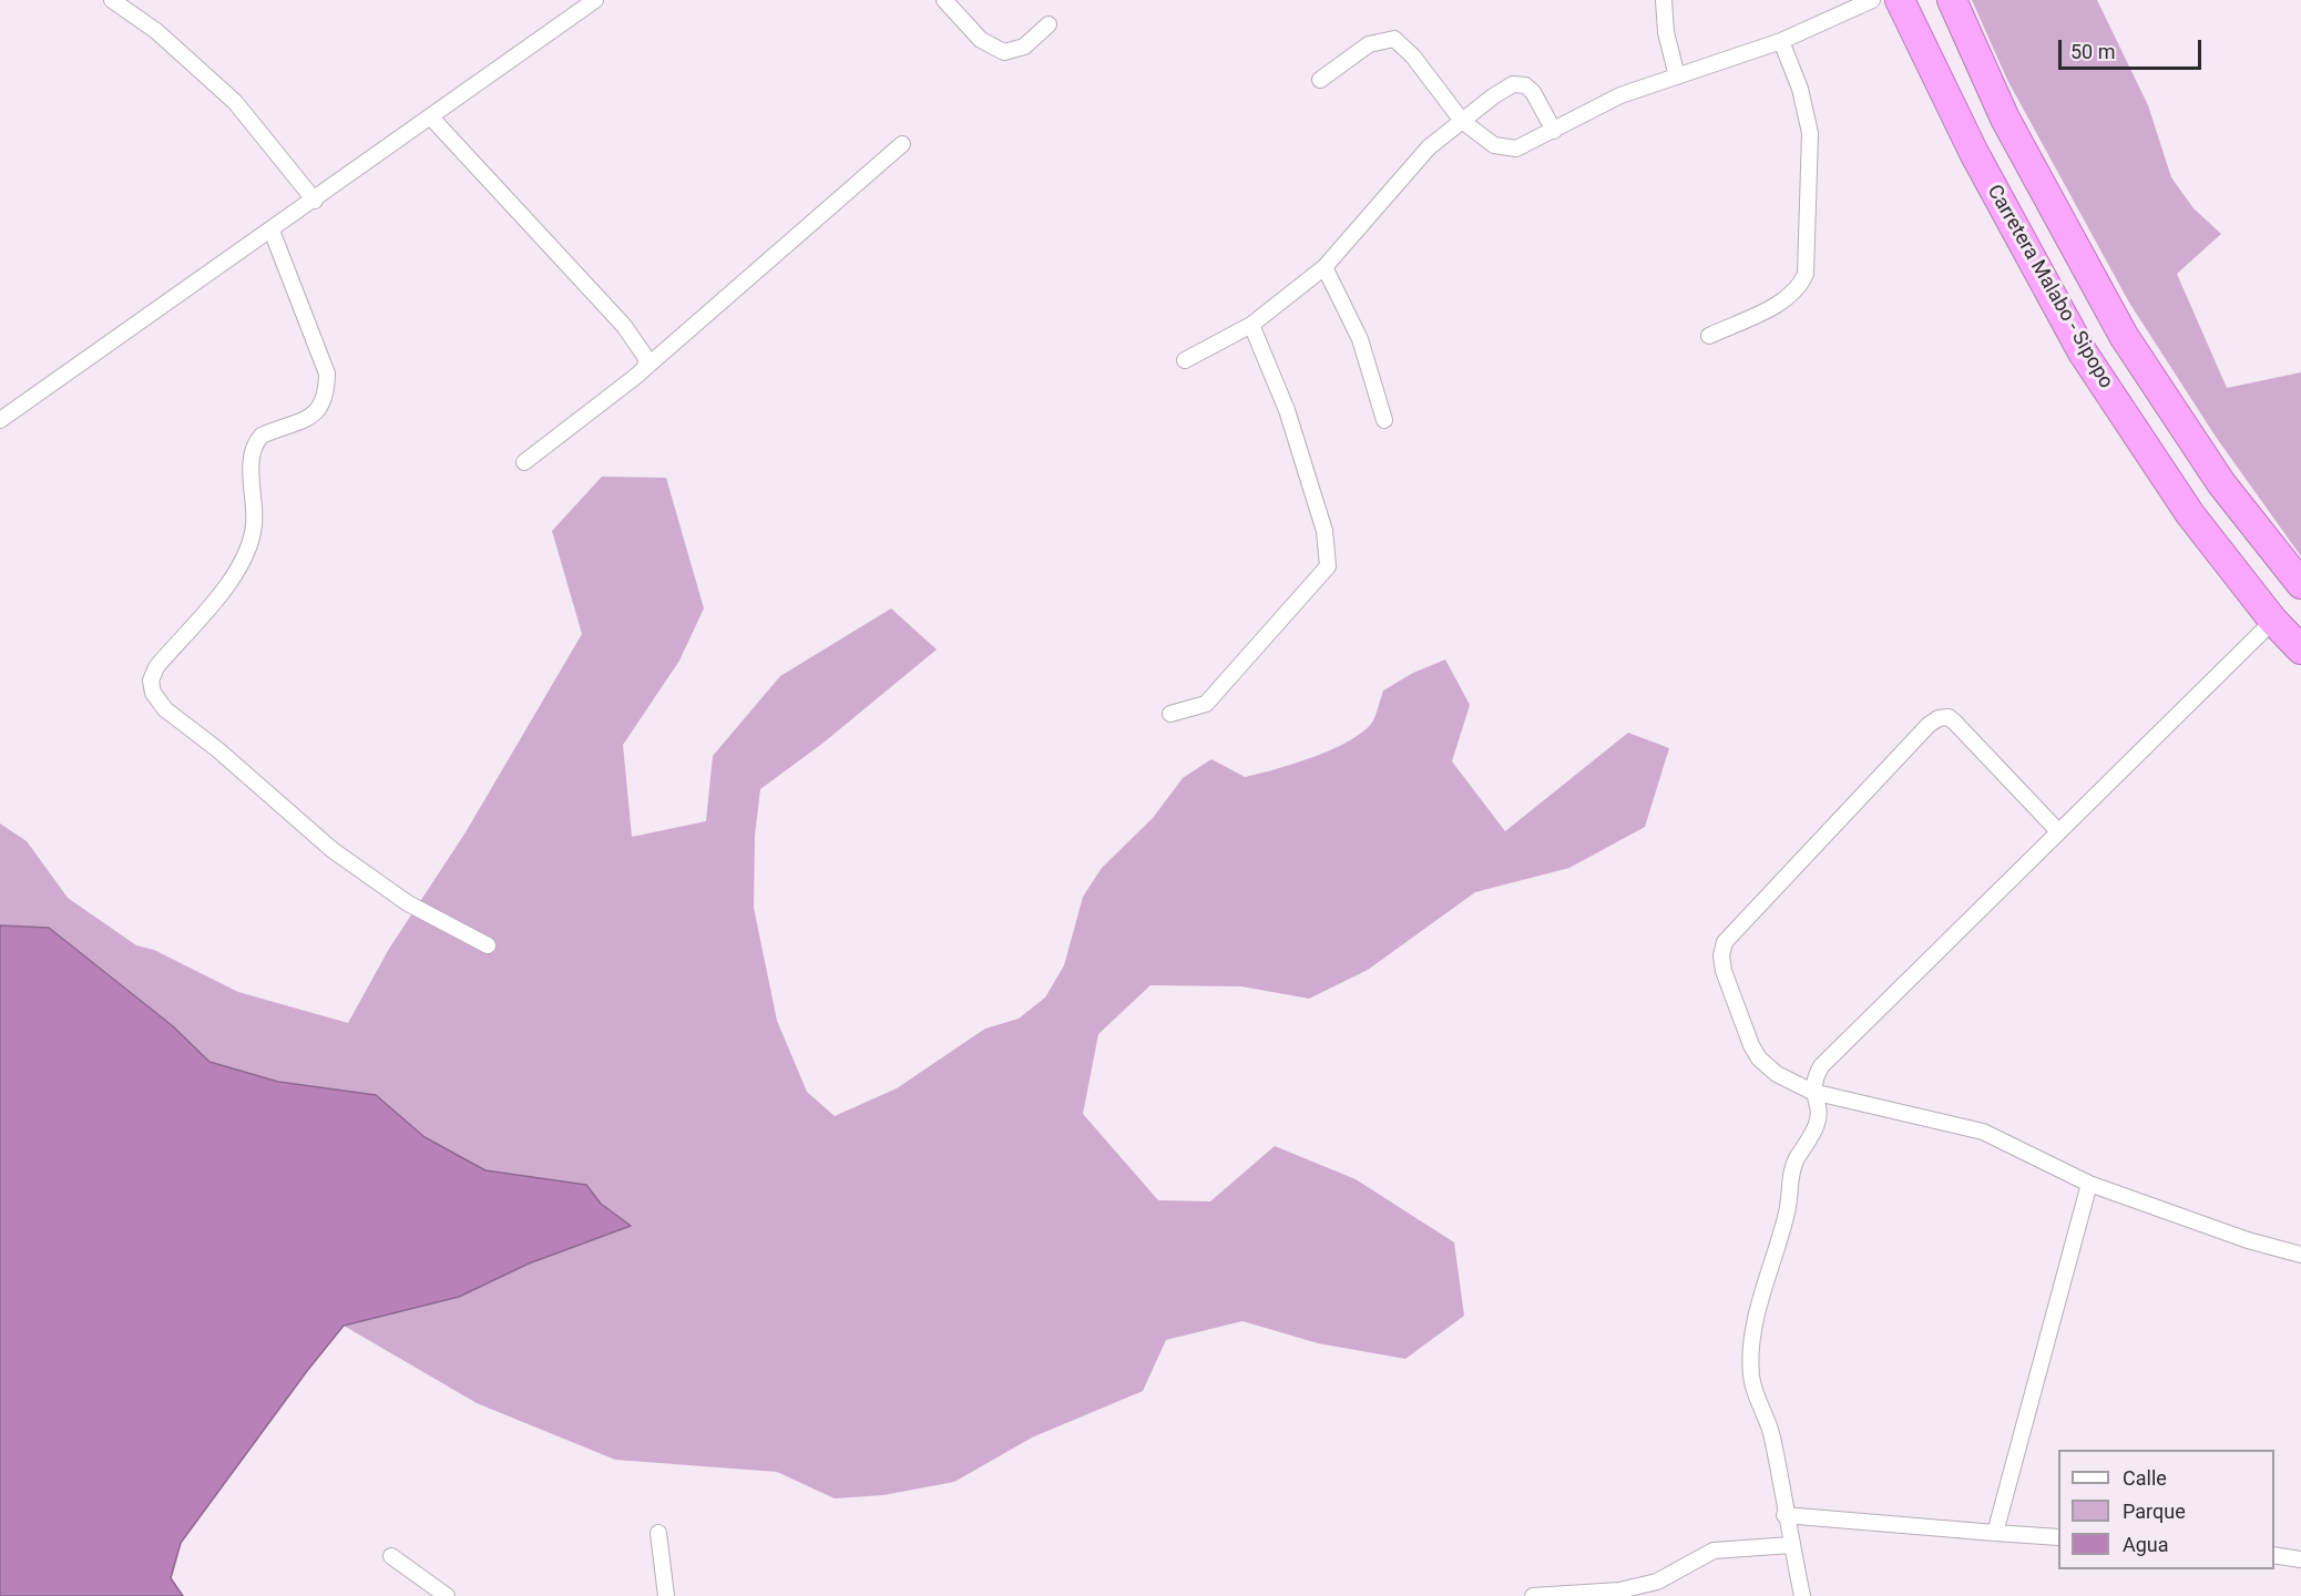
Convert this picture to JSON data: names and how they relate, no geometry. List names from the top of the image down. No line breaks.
{"streets":{"highway":["Carretera Malabo - Sipopo"]},"legend":["Calle","Parque","Agua"],"scale_bar":"50 m"}
